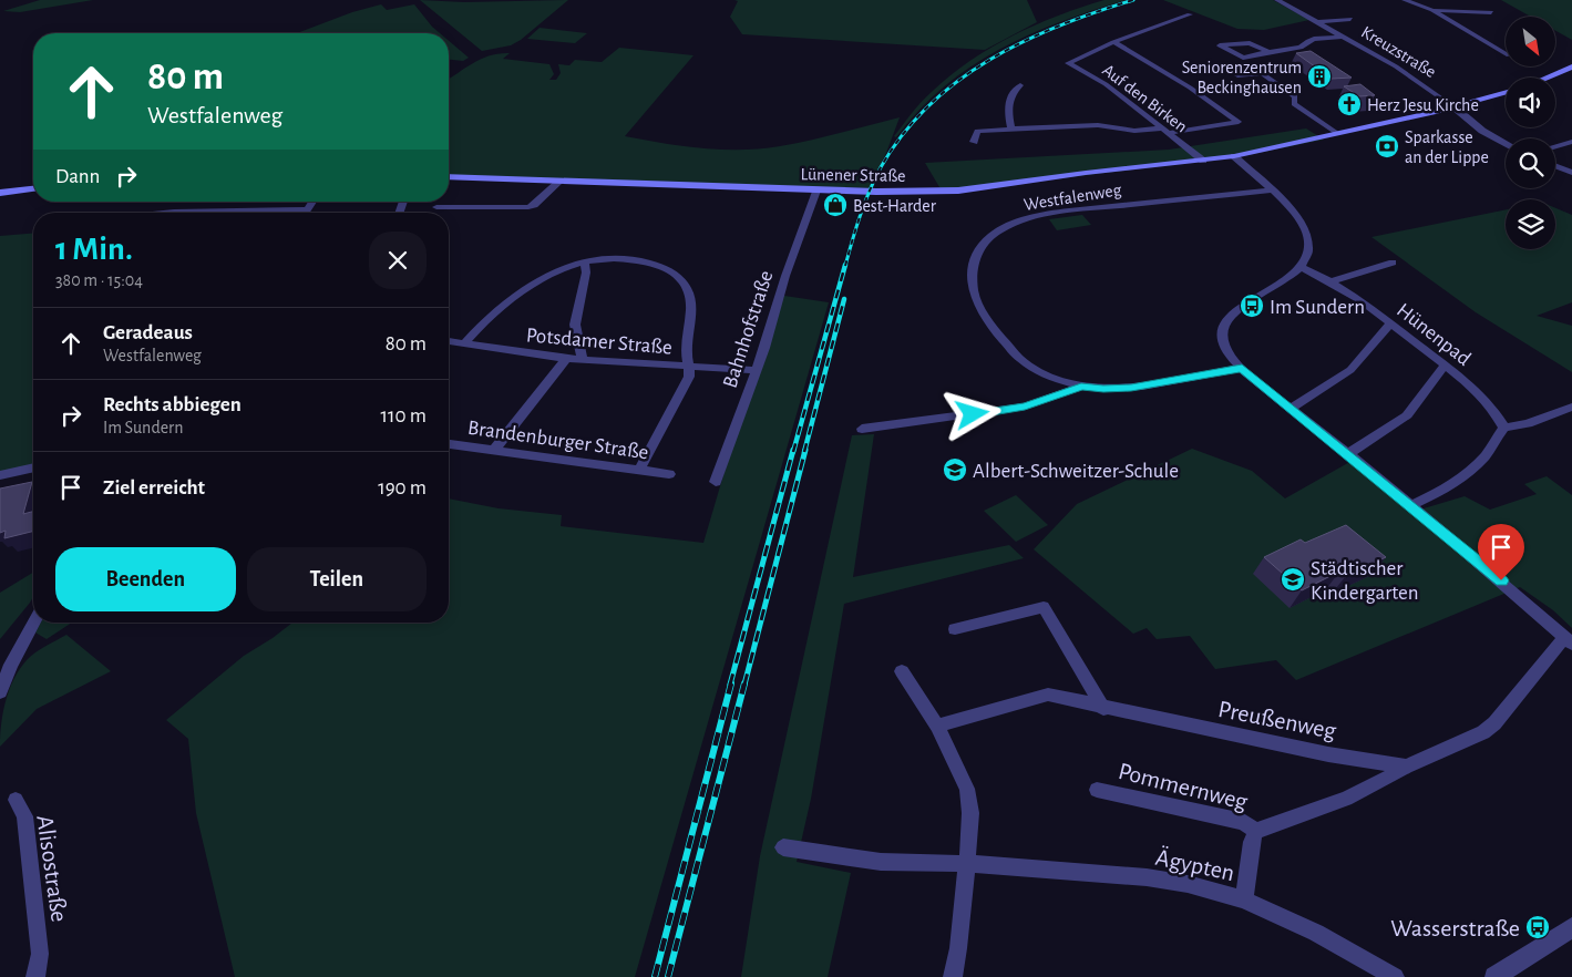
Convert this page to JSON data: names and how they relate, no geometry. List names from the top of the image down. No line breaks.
{"streets":{"main road":["Lünener Straße"],"street":["Kreuzstraße","Auf den Birken","Westfalenweg","Bahnhofstraße","Hünenpad","Potsdamer Straße","Brandenburger Straße","Preußenweg","Pommernweg","Ägypten","Alisostraße"]},"crossings":[["Kreuzstraße","Lünener Straße"],["Auf den Birken","Lünener Straße"],["Lünener Straße","Bahnhofstraße"],["Bahnhofstraße","Potsdamer Straße"],["Preußenweg","Pommernweg"],["Pommernweg","Ägypten"]],"places":{"building":["Seniorenzentrum Beckinghausen"],"church":["Herz Jesu Kirche"],"bank":["Sparkasse an der Lippe"],"shop":["Best-Harder"],"bus stop":["Im Sundern","Wasserstraße"],"school or university":["Albert-Schweitzer-Schule","Städtischer Kindergarten"]},"north":"bottom right","page":{"turn":["80 m","Westfalenweg"],"then":"Dann","heading":["1 Min.","380 m · 15:04"],"list":[{"name":"Geradeaus","note":"Westfalenweg","value":"80 m"},{"name":"Rechts abbiegen","note":"Im Sundern","value":"110 m"},{"name":"Ziel erreicht","value":"190 m"}],"buttons":["Beenden","Teilen"]}}
